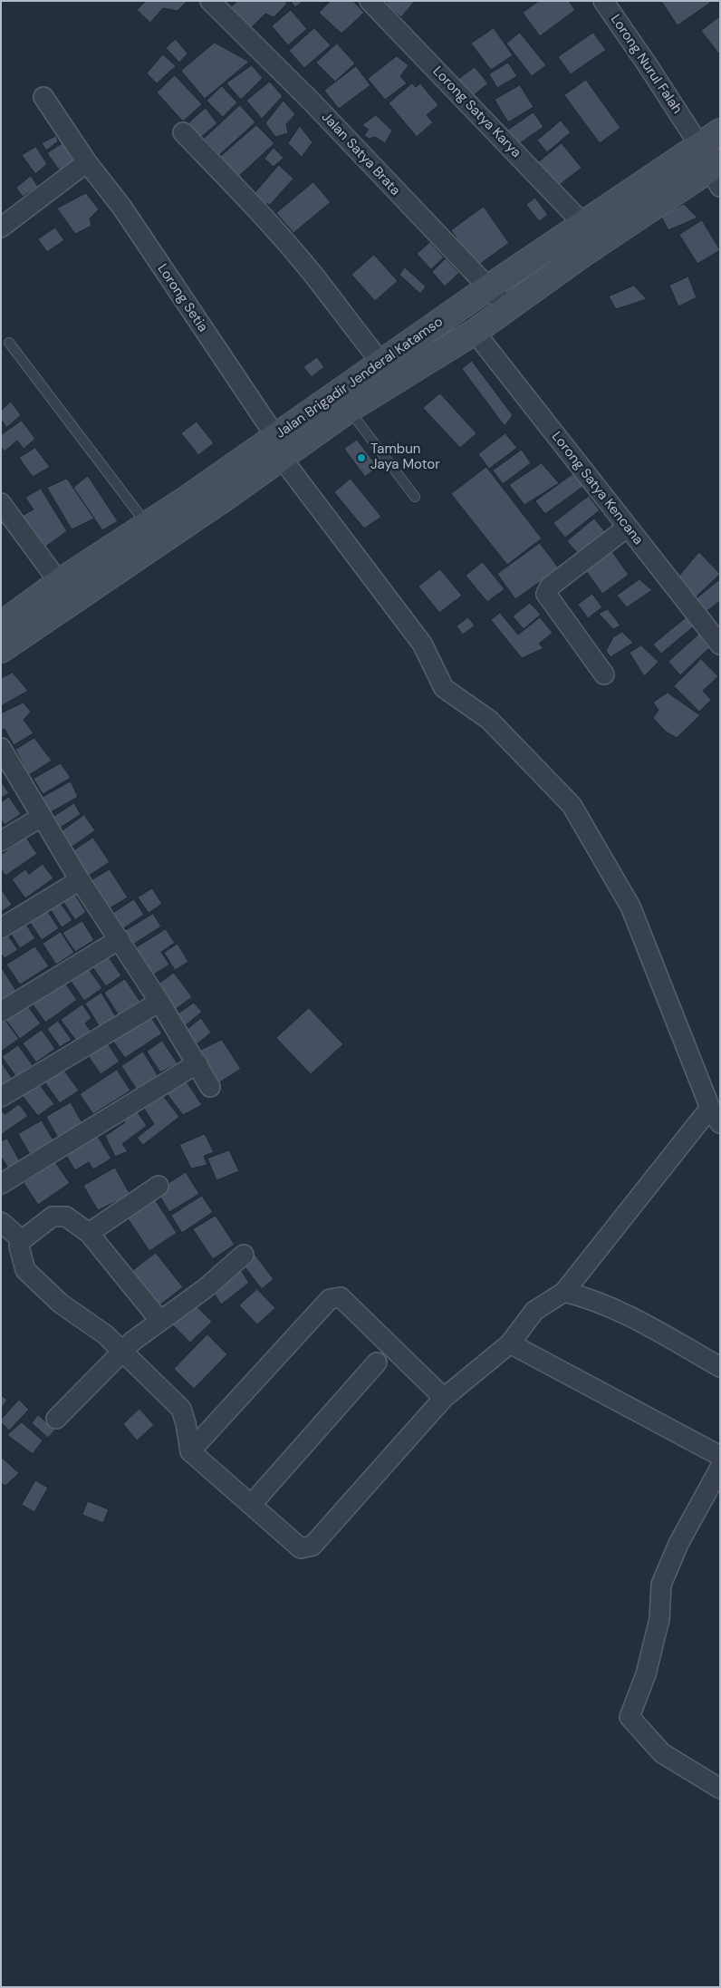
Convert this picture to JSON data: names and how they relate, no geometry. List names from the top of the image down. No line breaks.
{"streets":{"main road":["Jalan Brigadir Jenderal Katamso"],"street":["Lorong Nurul Falah","Lorong Satya Karya","Jalan Satya Brata","Lorong Setia","Lorong Satya Kencana"]},"crossings":[["Lorong Nurul Falah","Jalan Brigadir Jenderal Katamso"],["Lorong Satya Karya","Jalan Brigadir Jenderal Katamso"],["Jalan Satya Brata","Jalan Brigadir Jenderal Katamso"],["Lorong Setia","Jalan Brigadir Jenderal Katamso"],["Jalan Brigadir Jenderal Katamso","Lorong Satya Kencana"]],"places":["Tambun Jaya Motor"]}
